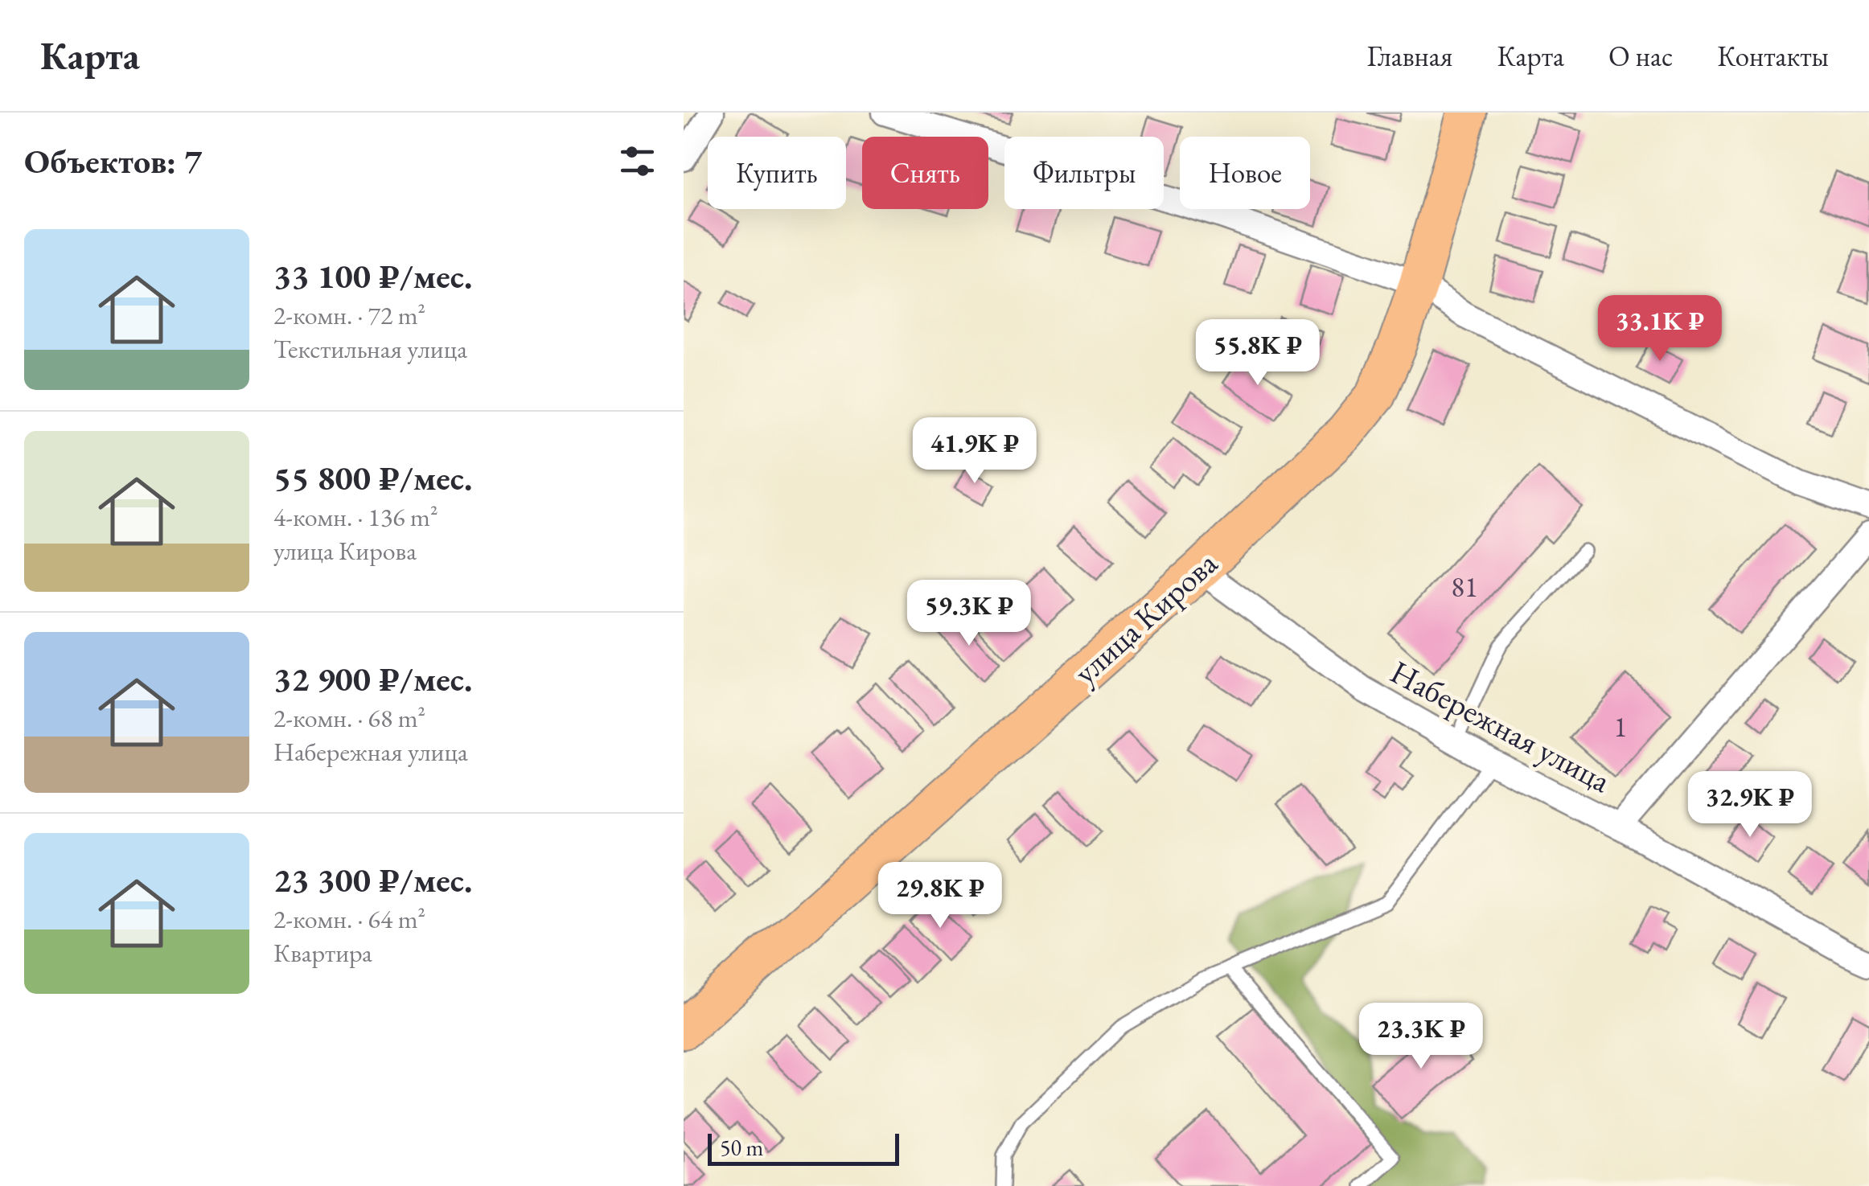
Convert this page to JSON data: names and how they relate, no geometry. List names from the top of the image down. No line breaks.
{"streets":{"main road":["улица Кирова"],"street":["Набережная улица"]},"crossings":[["улица Кирова","Набережная улица"]],"house_numbers":["81","1"],"scale_bar":"50 m","page":{"header":"Карта","nav":["Главная","Карта","О нас","Контакты"],"heading":"Объектов: 7","chip":["Купить","Снять","Фильтры","Новое"],"list":[{"name":"33 100 ₽/мес.","note":"2-комн. · 72 m² · Текстильная улица"},{"name":"55 800 ₽/мес.","note":"4-комн. · 136 m² · улица Кирова"},{"name":"32 900 ₽/мес.","note":"2-комн. · 68 m² · Набережная улица"},{"name":"23 300 ₽/мес.","note":"2-комн. · 64 m² · Квартира"}],"price":["33.1K ₽","55.8K ₽","41.9K ₽","59.3K ₽","32.9K ₽","29.8K ₽","23.3K ₽"],"scale":"50 m"}}
